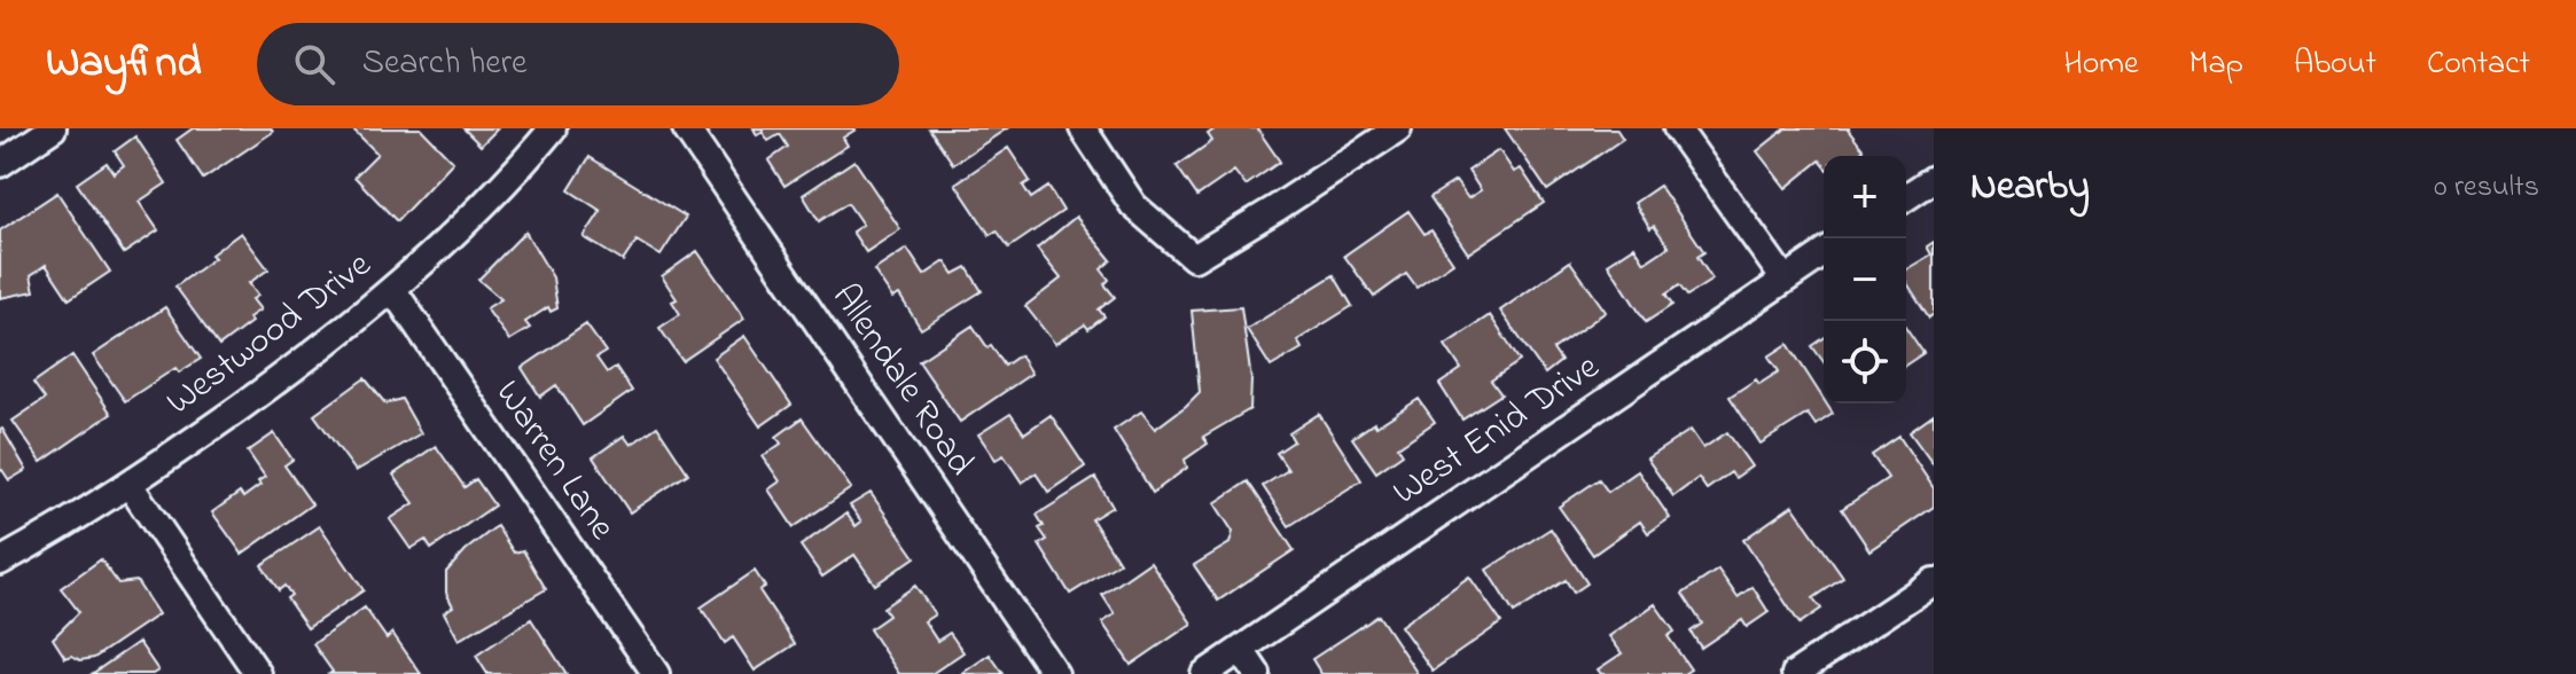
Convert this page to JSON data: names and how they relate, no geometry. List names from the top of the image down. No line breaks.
{"streets":{"street":["Westwood Drive","Allendale Road","West Enid Drive","Warren Lane"]},"crossings":[["Westwood Drive","Warren Lane"]],"page":{"header":"Wayfind","search":"Search here","nav":["Home","Map","About","Contact"],"heading":["Nearby","0 results"],"map_buttons":["+","−"]}}
